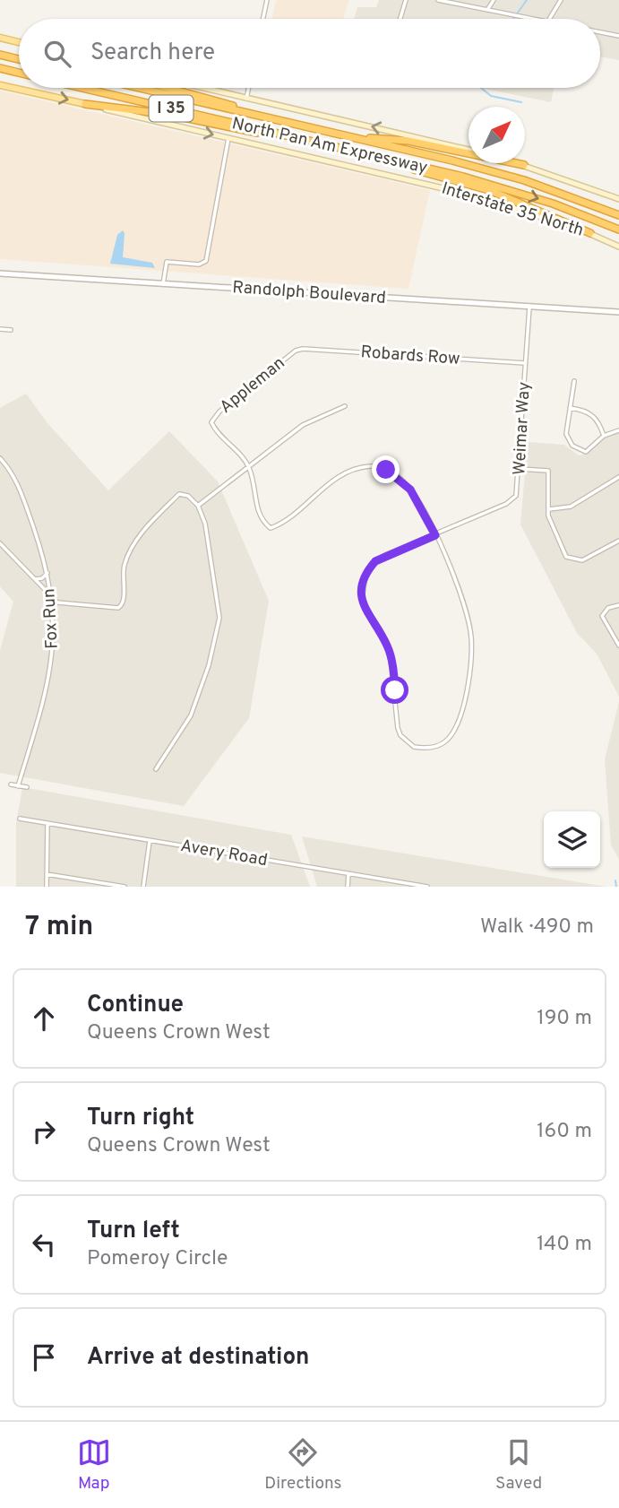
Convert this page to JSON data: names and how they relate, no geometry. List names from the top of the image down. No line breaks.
{"streets":{"highway":["I 35","North Pan Am Expressway"],"main road":["Interstate 35 North"],"street":["Randolph Boulevard","Robards Row","Appleman","Weimar Way","Fox Run","Avery Road"]},"crossings":[["Randolph Boulevard","Weimar Way"],["Robards Row","Appleman"],["Robards Row","Weimar Way"]],"one_way":["Interstate 35 North"],"north":"top right","page":{"search":"Search here","heading":["7 min","Walk · 490 m"],"list":[["Continue","Queens Crown West","190 m"],["Turn right","Queens Crown West","160 m"],["Turn left","Pomeroy Circle","140 m"],"Arrive at destination"],"nav":["Map","Directions","Saved"]}}
